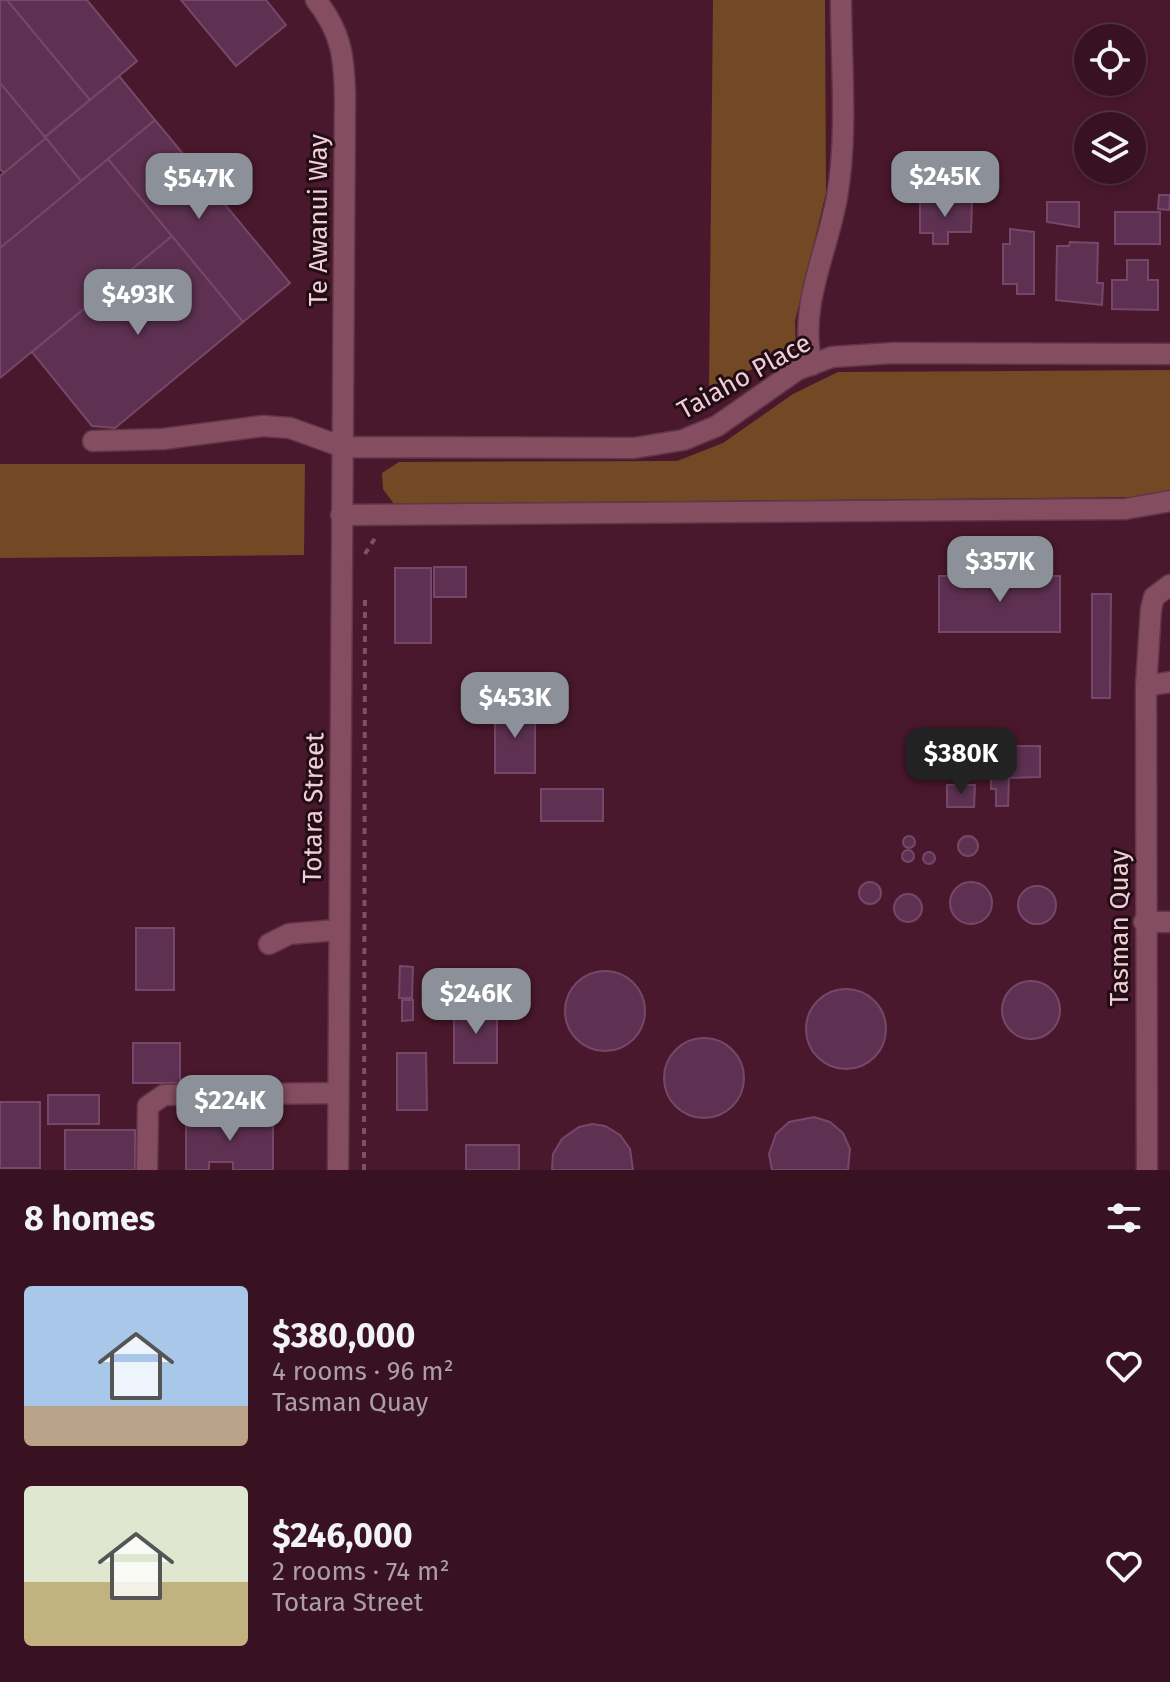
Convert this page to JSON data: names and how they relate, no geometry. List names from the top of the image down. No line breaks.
{"streets":{"street":["Te Awanui Way","Taiaho Place","Totara Street","Tasman Quay"]},"crossings":[["Te Awanui Way","Taiaho Place"],["Te Awanui Way","Totara Street"],["Taiaho Place","Totara Street"]],"page":{"price":["$245K","$547K","$493K","$357K","$453K","$380K","$246K","$224K"],"heading":"8 homes","list":[{"name":"$380,000","note":"4 rooms · 96 m² · Tasman Quay"},{"name":"$246,000","note":"2 rooms · 74 m² · Totara Street"}]}}
